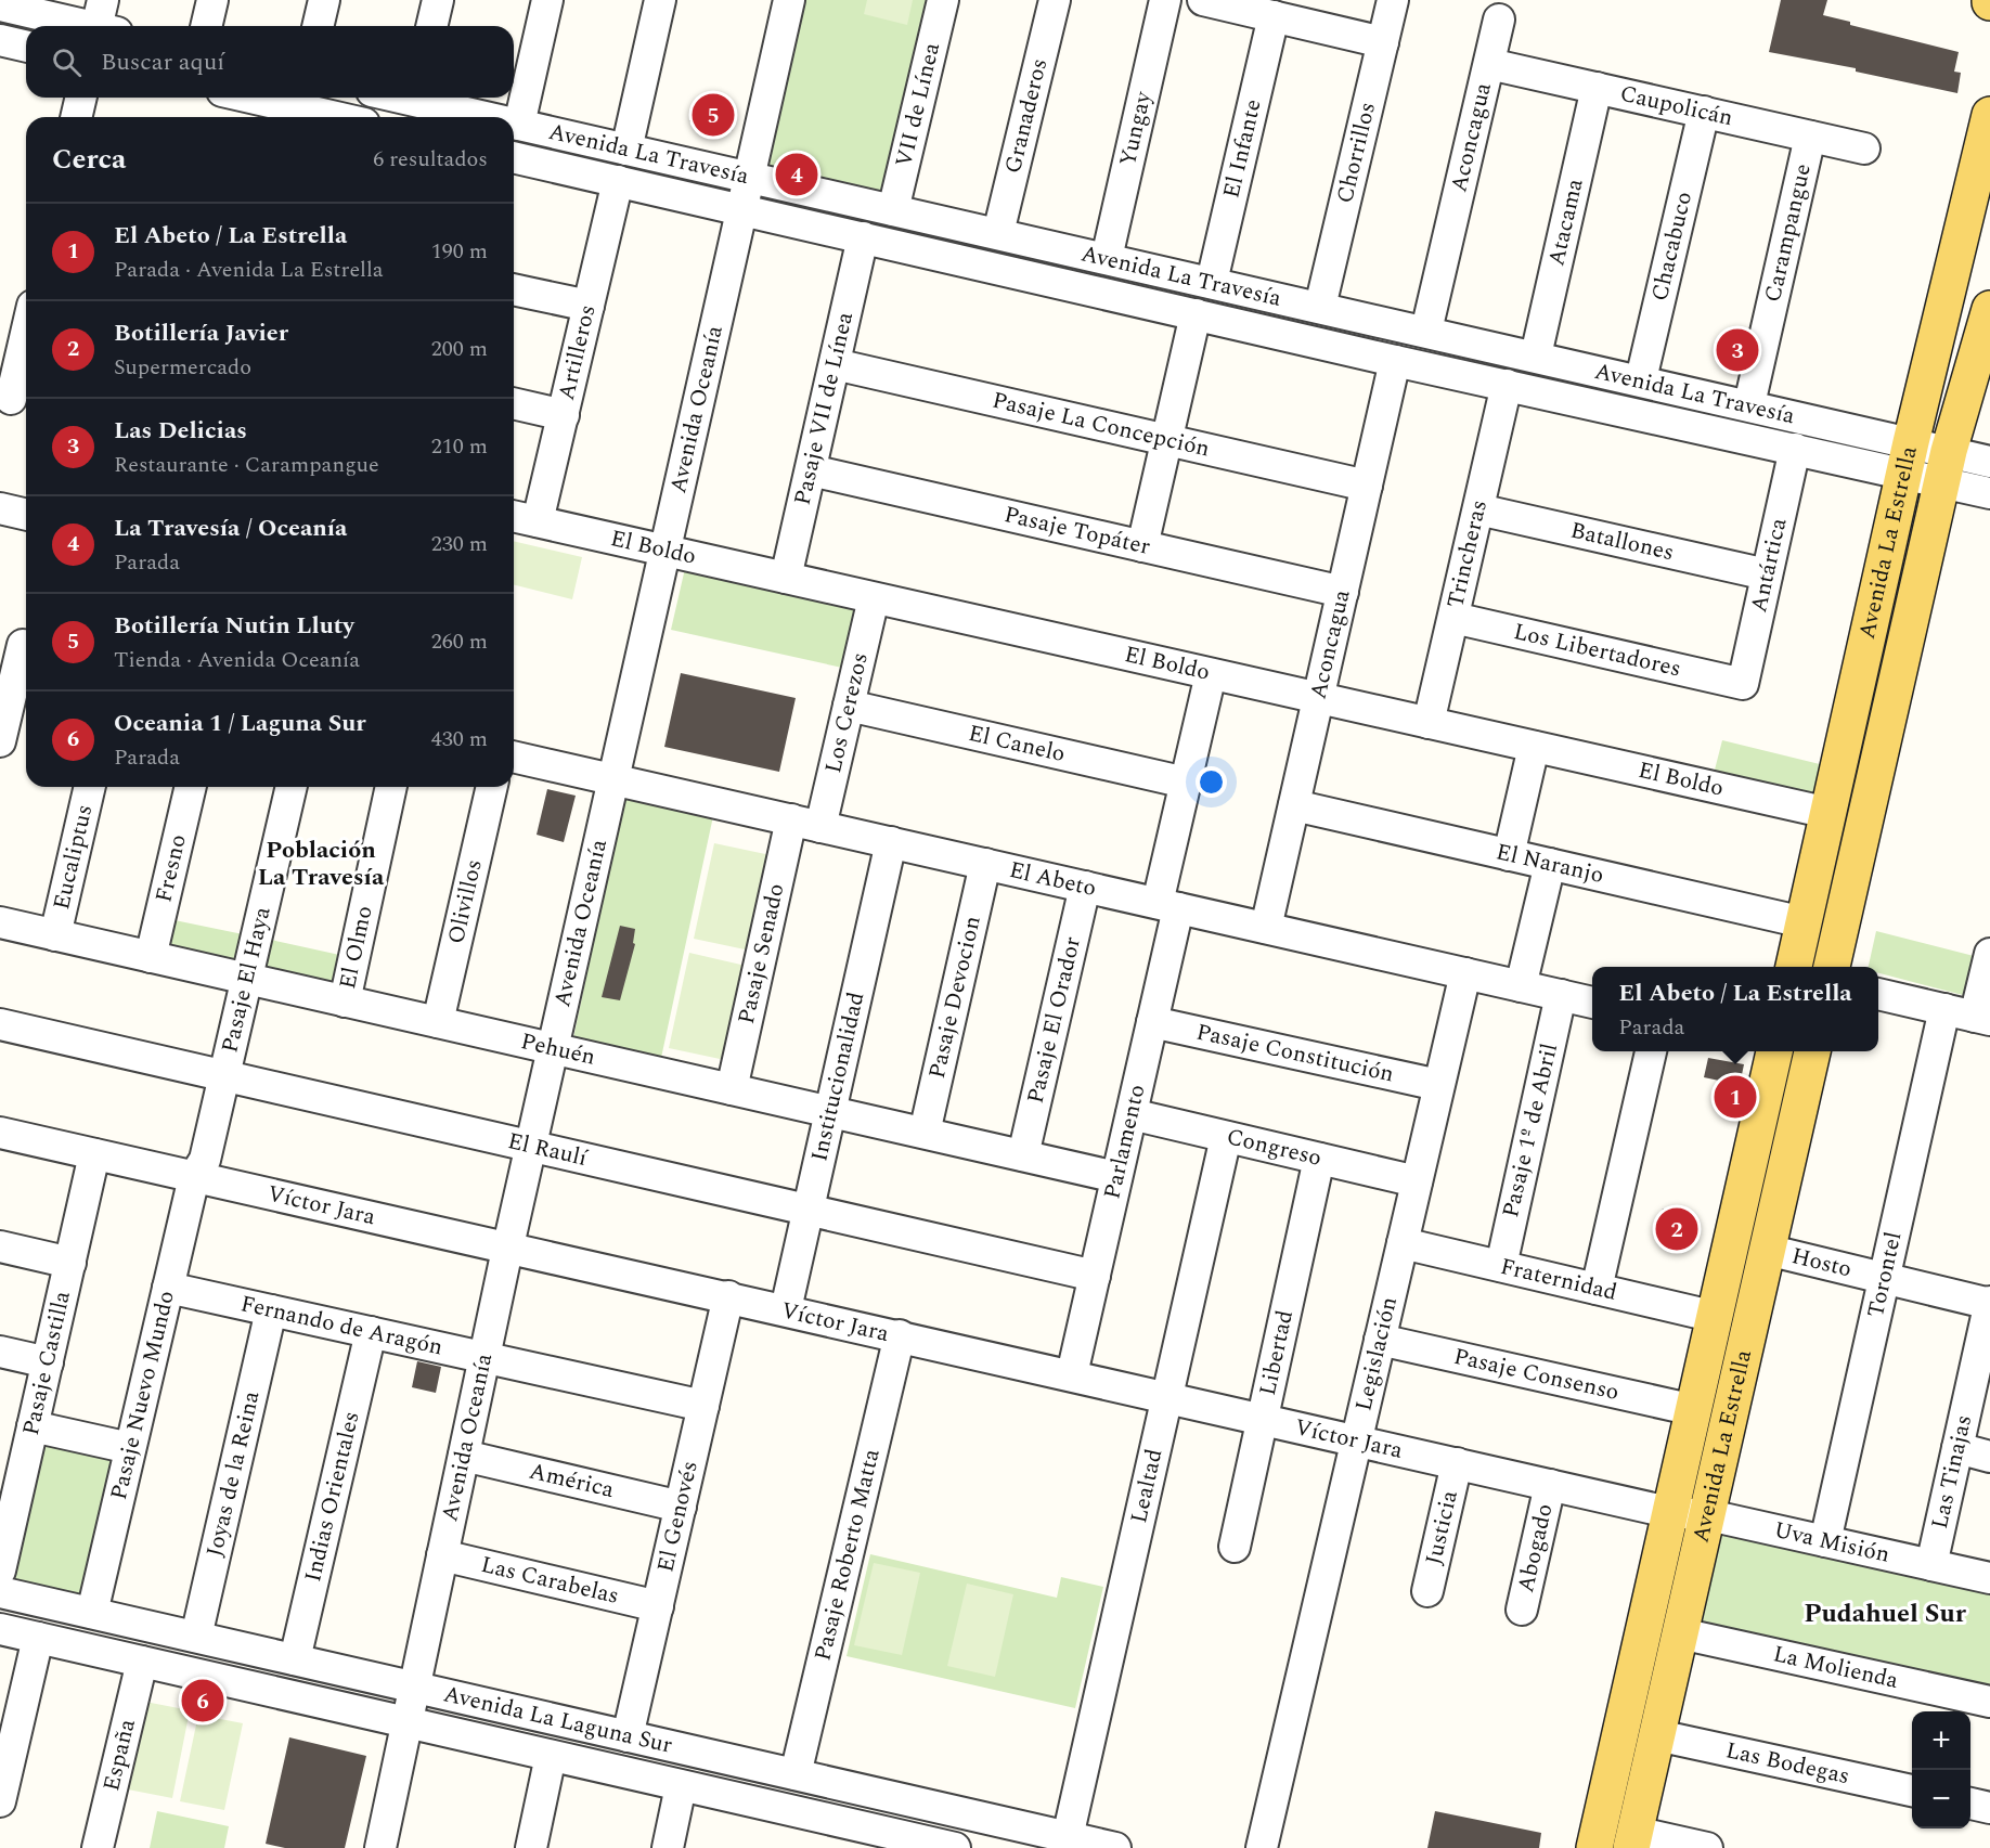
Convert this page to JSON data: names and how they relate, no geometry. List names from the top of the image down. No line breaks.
{"streets":{"main road":["Avenida La Estrella"],"street":["VII de Línea","Caupolicán","Granaderos","Yungay","Aconcagua","El Infante","Chorrillos","Avenida La Travesía","Atacama","Carampangue","Chacabuco","Artilleros","Pasaje VII de Línea","Avenida Oceanía","Pasaje La Concepción","Pasaje Topáter","Batallones","El Boldo","Trincheras","Antártica","Los Libertadores","Los Cerezos","El Canelo","Eucaliptus","El Naranjo","Fresno","El Abeto","Olivillos","El Olmo","Pasaje Senado","Pasaje El Haya","Pasaje Devocion","Pasaje El Orador","Pehuén","Pasaje Constitución","Institucionalidad","Pasaje 1º de Abril","Parlamento","Congreso","El Raulí","Víctor Jara","Hosto","Torontel","Fraternidad","Fernando de Aragón","Libertad","Legislación","Pasaje Castilla","Pasaje Consenso","Pasaje Nuevo Mundo","Las Tinajas","Joyas de la Reina","América","Lealtad","Indias Orientales","El Genovés","Justicia","Uva Misión","Abogado","Pasaje Roberto Matta","Las Carabelas","La Molienda","Avenida La Laguna Sur","España","Las Bodegas"]},"crossings":[["VII de Línea","Avenida La Travesía"],["Caupolicán","Aconcagua"],["Caupolicán","Atacama"],["Caupolicán","Carampangue"],["Caupolicán","Chacabuco"],["Granaderos","Avenida La Travesía"],["Yungay","Avenida La Travesía"],["Aconcagua","Avenida La Travesía"],["Aconcagua","Pasaje La Concepción"],["Aconcagua","Pasaje Topáter"],["Aconcagua","El Boldo"],["Aconcagua","El Naranjo"],["Aconcagua","El Abeto"],["El Infante","Avenida La Travesía"],["Chorrillos","Avenida La Travesía"],["Avenida La Travesía","Atacama"],["Avenida La Travesía","Carampangue"],["Avenida La Travesía","Chacabuco"],["Avenida La Travesía","Artilleros"],["Avenida La Travesía","Pasaje VII de Línea"],["Avenida La Travesía","Avenida Oceanía"],["Avenida La Travesía","Avenida La Estrella"],["Avenida La Travesía","Trincheras"],["Avenida La Travesía","Antártica"],["Artilleros","El Boldo"],["Pasaje VII de Línea","Pasaje La Concepción"],["Pasaje VII de Línea","Pasaje Topáter"],["Pasaje VII de Línea","El Boldo"],["Avenida Oceanía","El Boldo"],["Avenida Oceanía","El Abeto"],["Avenida Oceanía","Pehuén"],["Avenida Oceanía","El Raulí"],["Avenida Oceanía","Víctor Jara"],["Avenida Oceanía","Fernando de Aragón"],["Avenida Oceanía","América"],["Avenida Oceanía","Las Carabelas"],["Avenida Oceanía","Avenida La Laguna Sur"],["Batallones","Trincheras"],["Batallones","Antártica"],["Avenida La Estrella","El Boldo"],["Avenida La Estrella","El Naranjo"],["Avenida La Estrella","Víctor Jara"],["Avenida La Estrella","Hosto"],["Avenida La Estrella","Fraternidad"],["Avenida La Estrella","Pasaje Consenso"],["Avenida La Estrella","Uva Misión"],["Avenida La Estrella","La Molienda"],["Avenida La Estrella","Las Bodegas"],["El Boldo","Trincheras"],["El Boldo","Los Cerezos"],["El Boldo","Parlamento"],["Trincheras","Los Libertadores"],["Antártica","Los Libertadores"],["Los Cerezos","El Canelo"],["Los Cerezos","El Abeto"],["Los Cerezos","Pasaje Senado"],["El Canelo","Parlamento"],["Eucaliptus","Pehuén"],["Fresno","Pehuén"],["El Abeto","Pasaje Senado"],["El Abeto","Pasaje Devocion"],["El Abeto","Pasaje El Orador"],["El Abeto","Institucionalidad"],["El Abeto","Pasaje 1º de Abril"],["El Abeto","Parlamento"],["El Abeto","Legislación"],["Olivillos","Pehuén"],["El Olmo","Pehuén"],["Pasaje Senado","Pehuén"],["Pasaje El Haya","Pehuén"],["Pasaje El Haya","El Raulí"],["Pasaje El Haya","Víctor Jara"],["Pasaje El Haya","Pasaje Nuevo Mundo"],["Pasaje Devocion","Pehuén"],["Pasaje El Orador","Pehuén"],["Pehuén","Institucionalidad"],["Pehuén","Parlamento"],["Pasaje Constitución","Parlamento"],["Pasaje Constitución","Legislación"],["Institucionalidad","El Raulí"],["Institucionalidad","Víctor Jara"],["Pasaje 1º de Abril","Fraternidad"],["Parlamento","Congreso"],["Parlamento","El Raulí"],["Parlamento","Víctor Jara"],["Congreso","Libertad"],["Congreso","Legislación"],["Congreso","Lealtad"],["Víctor Jara","Libertad"],["Víctor Jara","Legislación"],["Víctor Jara","Pasaje Castilla"],["Víctor Jara","Pasaje Nuevo Mundo"],["Víctor Jara","Lealtad"],["Víctor Jara","El Genovés"],["Víctor Jara","Justicia"],["Víctor Jara","Uva Misión"],["Víctor Jara","Abogado"],["Víctor Jara","Pasaje Roberto Matta"],["Hosto","Torontel"],["Hosto","Las Tinajas"],["Torontel","Uva Misión"],["Fraternidad","Legislación"],["Fernando de Aragón","Pasaje Nuevo Mundo"],["Fernando de Aragón","Joyas de la Reina"],["Fernando de Aragón","Indias Orientales"],["Fernando de Aragón","El Genovés"],["Legislación","Pasaje Consenso"],["Pasaje Nuevo Mundo","Avenida La Laguna Sur"],["Las Tinajas","Uva Misión"],["Joyas de la Reina","Avenida La Laguna Sur"],["América","El Genovés"],["Lealtad","Avenida La Laguna Sur"],["Indias Orientales","Avenida La Laguna Sur"],["El Genovés","Las Carabelas"],["El Genovés","Avenida La Laguna Sur"],["Pasaje Roberto Matta","Avenida La Laguna Sur"],["Avenida La Laguna Sur","España"]],"districts":["Población La Travesía","Pudahuel Sur"],"page":{"search":"Buscar aquí","pins":["5","4","3","1","2","6"],"heading":["Cerca","6 resultados"],"list":[{"mark":"1","name":"El Abeto / La Estrella","note":"Parada · Avenida La Estrella","value":"190 m"},{"mark":"2","name":"Botillería Javier","note":"Supermercado","value":"200 m"},{"mark":"3","name":"Las Delicias","note":"Restaurante · Carampangue","value":"210 m"},{"mark":"4","name":"La Travesía / Oceanía","note":"Parada","value":"230 m"},{"mark":"5","name":"Botillería Nutin Lluty","note":"Tienda · Avenida Oceanía","value":"260 m"},{"mark":"6","name":"Oceania 1 / Laguna Sur","note":"Parada","value":"430 m"}],"popup":["El Abeto / La Estrella","Parada"],"map_buttons":["+","−"]}}
